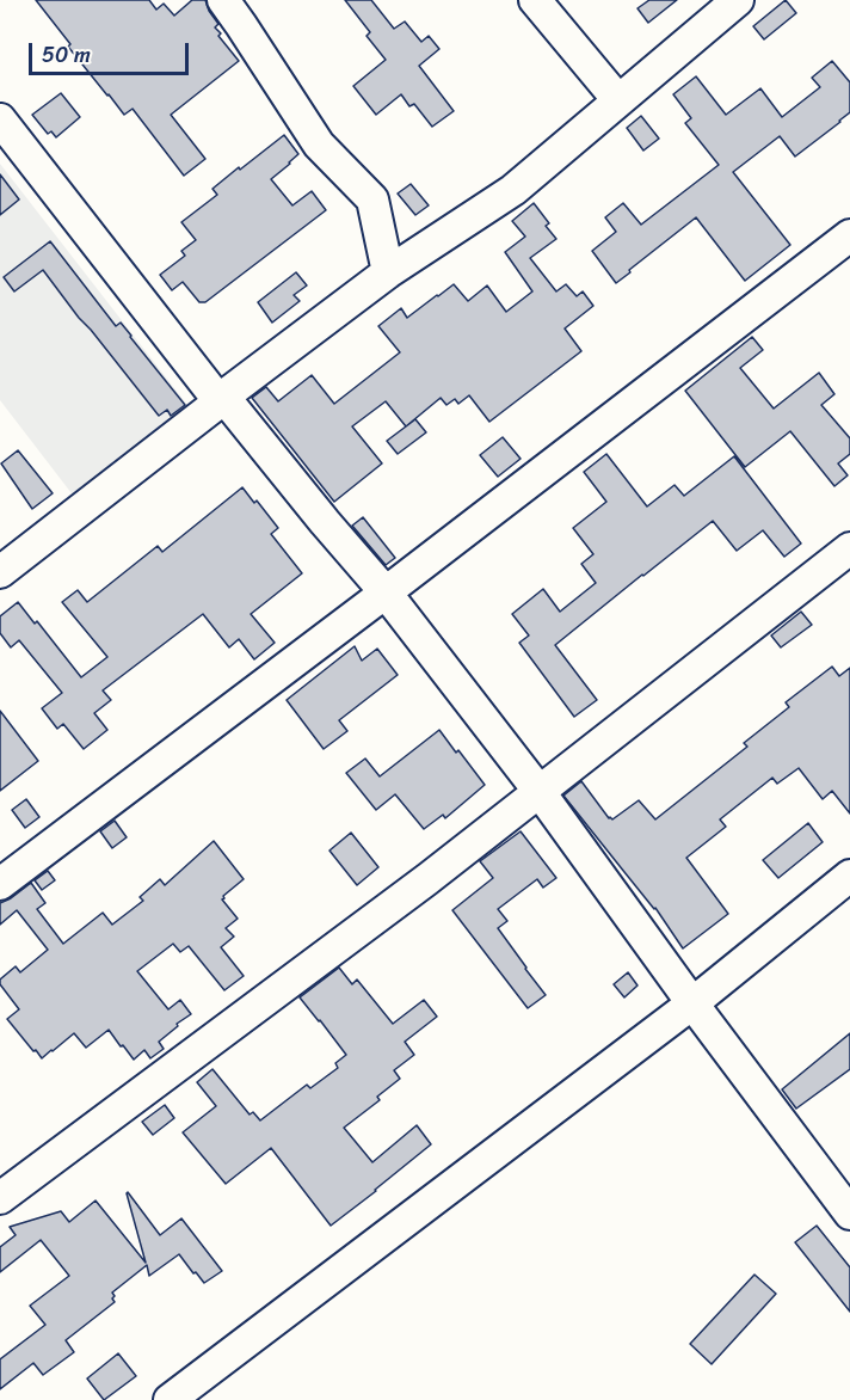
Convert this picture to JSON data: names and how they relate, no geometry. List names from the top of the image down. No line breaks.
{"scale_bar":"50 m"}
